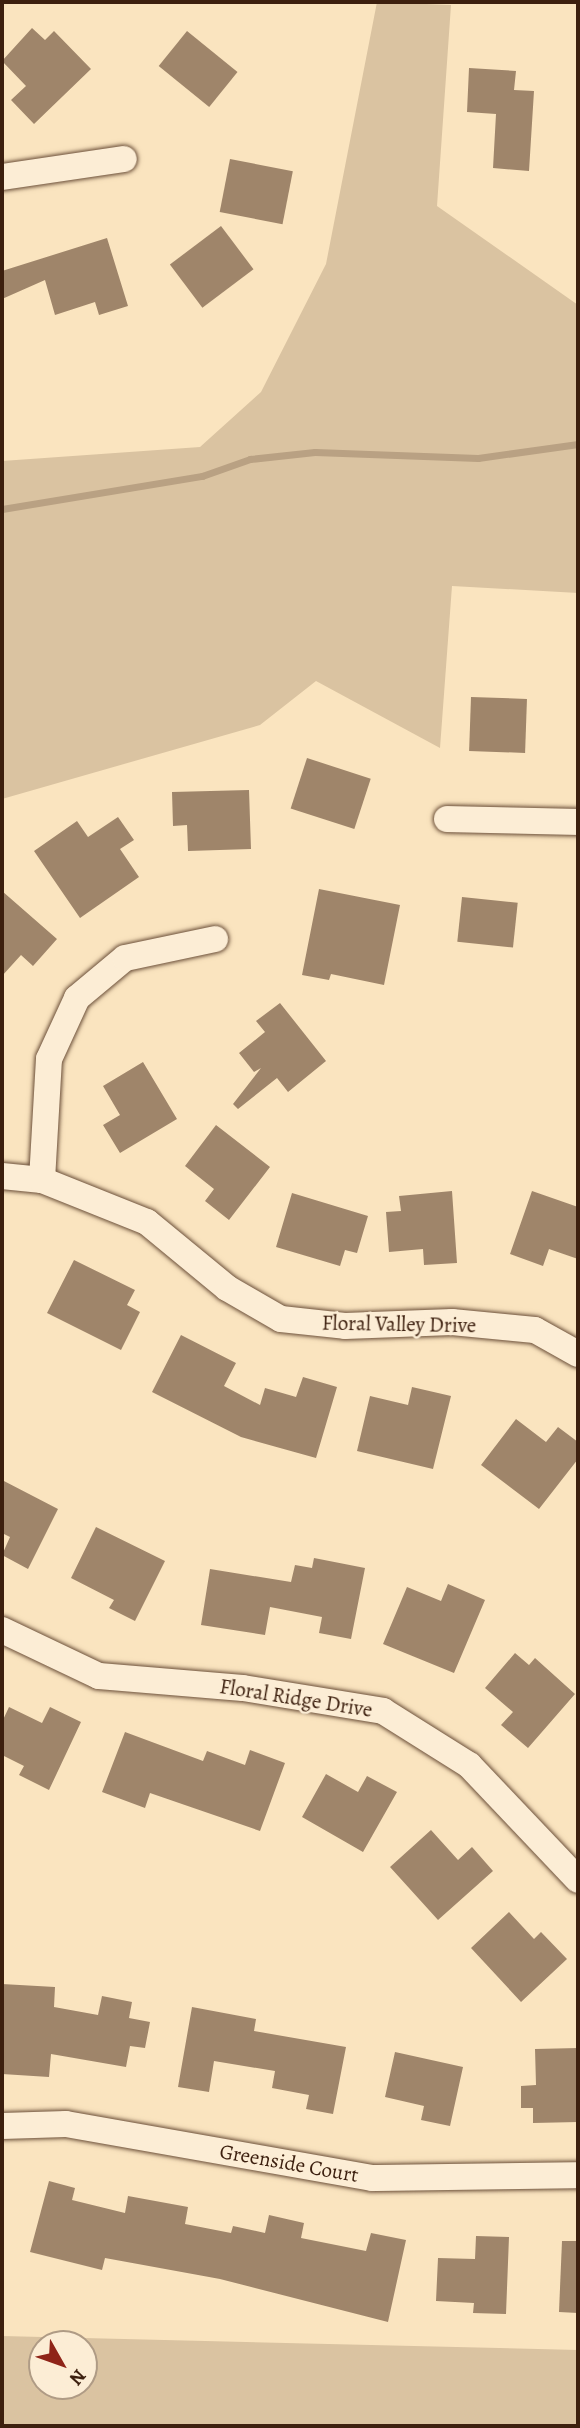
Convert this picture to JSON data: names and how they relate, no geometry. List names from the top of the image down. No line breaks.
{"streets":{"street":["Floral Valley Drive","Floral Ridge Drive","Greenside Court"]},"north":"bottom right"}
